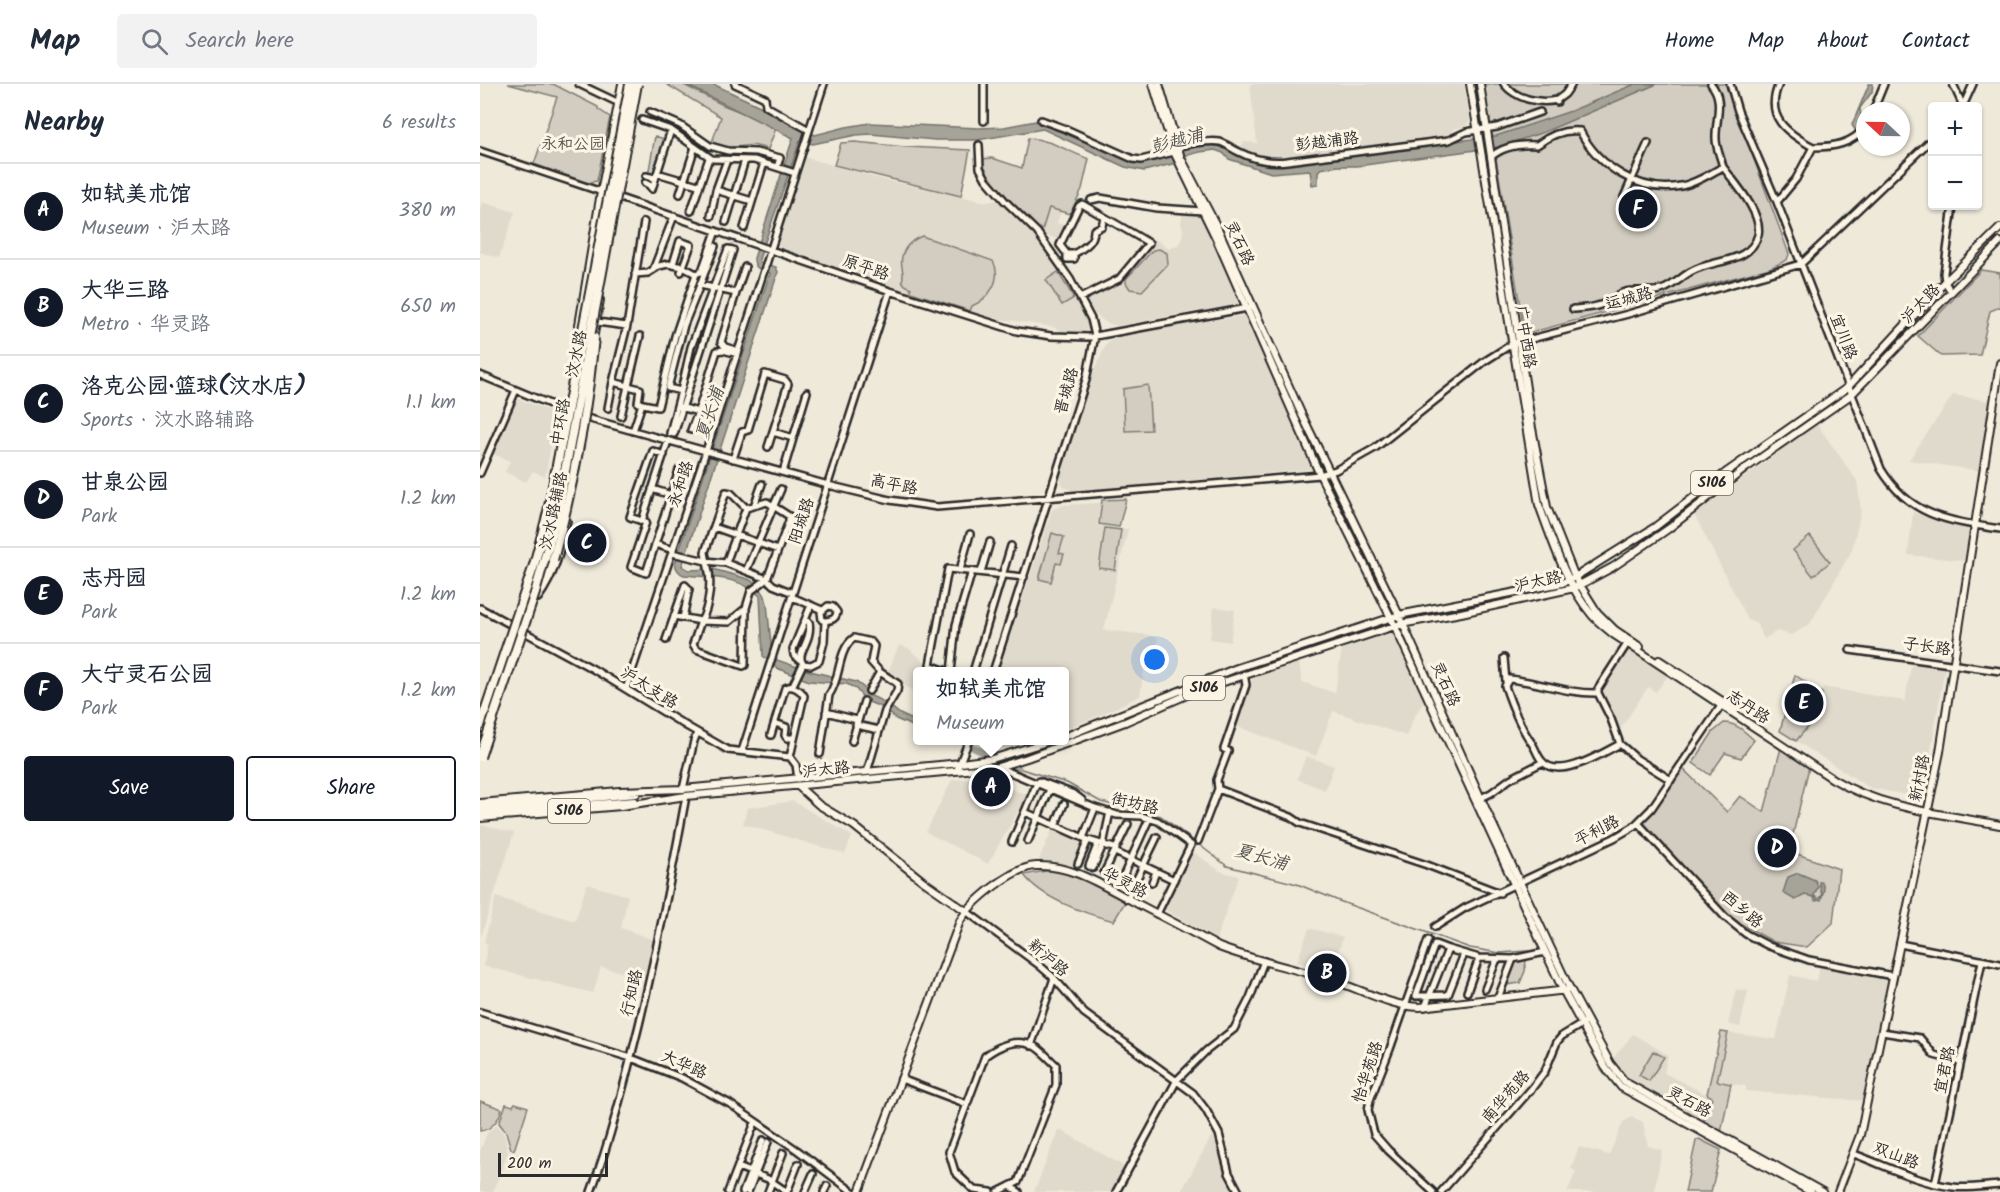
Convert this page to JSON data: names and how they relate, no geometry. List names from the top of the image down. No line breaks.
{"streets":{"highway":["中环路"],"main road":["灵石路","沪太路","广中西路","汶水路","S106","志丹路","新村路","华灵路","新沪路"],"street":["彭越浦路","原平路","运城路","宜川路","晋城路","永和路","高平路","汶水路辅路","阳城路","子长路","沪太支路","街坊路","平利路","西乡路","行知路","大华路","宜君路","怡华苑路","南华苑路","双山路"]},"crossings":[["彭越浦路","灵石路"],["彭越浦路","广中西路"],["灵石路","原平路"],["灵石路","运城路"],["灵石路","沪太路"],["灵石路","高平路"],["灵石路","平利路"],["灵石路","华灵路"],["灵石路","南华苑路"],["原平路","汶水路"],["原平路","晋城路"],["原平路","永和路"],["原平路","阳城路"],["运城路","广中西路"],["运城路","宜川路"],["运城路","高平路"],["沪太路","广中西路"],["沪太路","宜川路"],["沪太路","志丹路"],["沪太路","街坊路"],["沪太路","新沪路"],["沪太路","行知路"],["广中西路","志丹路"],["宜川路","新村路"],["汶水路","中环路"],["汶水路","高平路"],["汶水路","汶水路辅路"],["汶水路","沪太支路"],["晋城路","高平路"],["永和路","高平路"],["永和路","沪太支路"],["高平路","汶水路辅路"],["高平路","阳城路"],["阳城路","沪太支路"],["子长路","新村路"],["志丹路","新村路"],["志丹路","平利路"],["新村路","西乡路"],["新村路","双山路"],["街坊路","华灵路"],["平利路","西乡路"],["华灵路","新沪路"],["华灵路","怡华苑路"],["行知路","大华路"],["宜君路","双山路"]],"water":["彭越浦","夏长浦"],"parks":["永和公园"],"scale_bar":"200 m","north":"left","page":{"header":"Map","search":"Search here","nav":["Home","Map","About","Contact"],"heading":["Nearby","6 results"],"map_buttons":["+","−"],"list":[{"mark":"A","name":"如轼美术馆","note":"Museum · 沪太路","value":"380 m"},{"mark":"B","name":"大华三路","note":"Metro · 华灵路","value":"650 m"},{"mark":"C","name":"洛克公园·篮球(汶水店)","note":"Sports · 汶水路辅路","value":"1.1 km"},{"mark":"D","name":"甘泉公园","note":"Park","value":"1.2 km"},{"mark":"E","name":"志丹园","note":"Park","value":"1.2 km"},{"mark":"F","name":"大宁灵石公园","note":"Park","value":"1.2 km"}],"pins":["F","C","E","A","D","B"],"popup":["如轼美术馆","Museum"],"buttons":["Save","Share"],"scale":"200 m"}}
